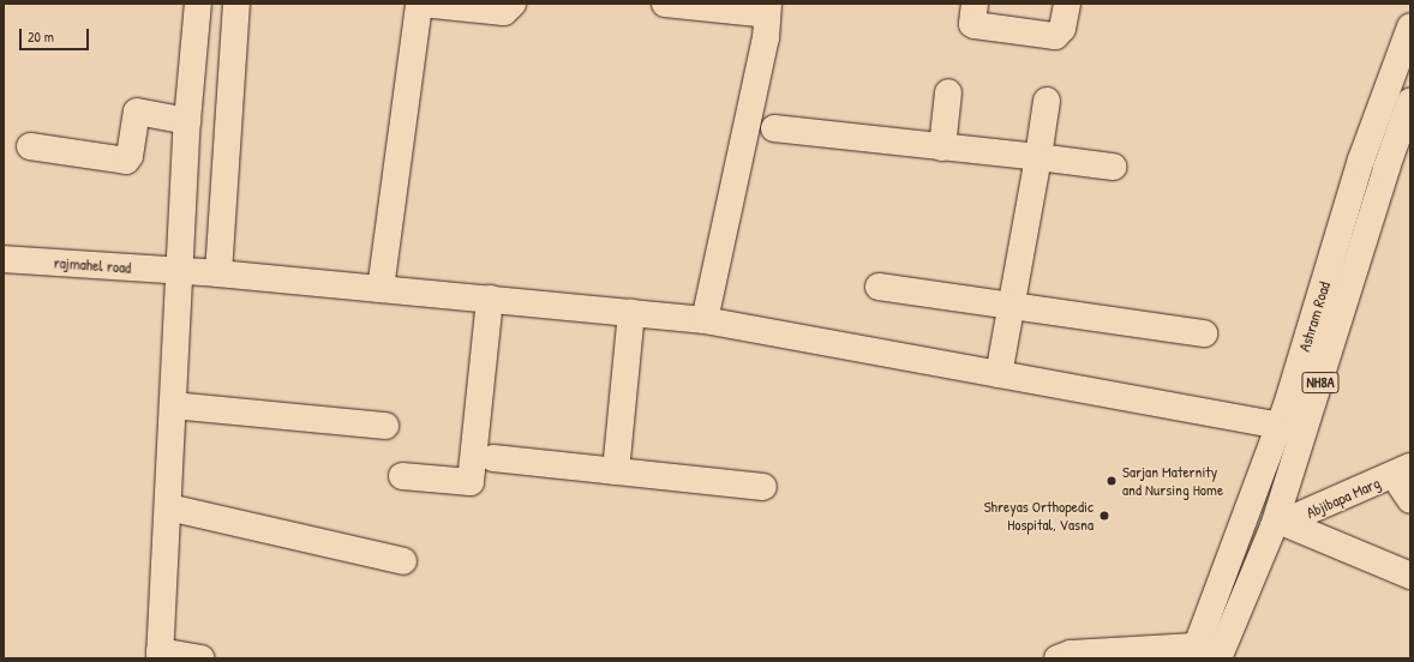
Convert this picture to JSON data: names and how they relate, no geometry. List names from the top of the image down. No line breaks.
{"streets":{"street":["rajmahel road","Ashram Road","NH8A","Abjibapa Marg"]},"crossings":[["rajmahel road","Ashram Road"],["Ashram Road","Abjibapa Marg"]],"places":["Sarjan Maternity and Nursing Home","Shreyas Orthopedic Hospital, Vasna"],"scale_bar":"20 m"}
